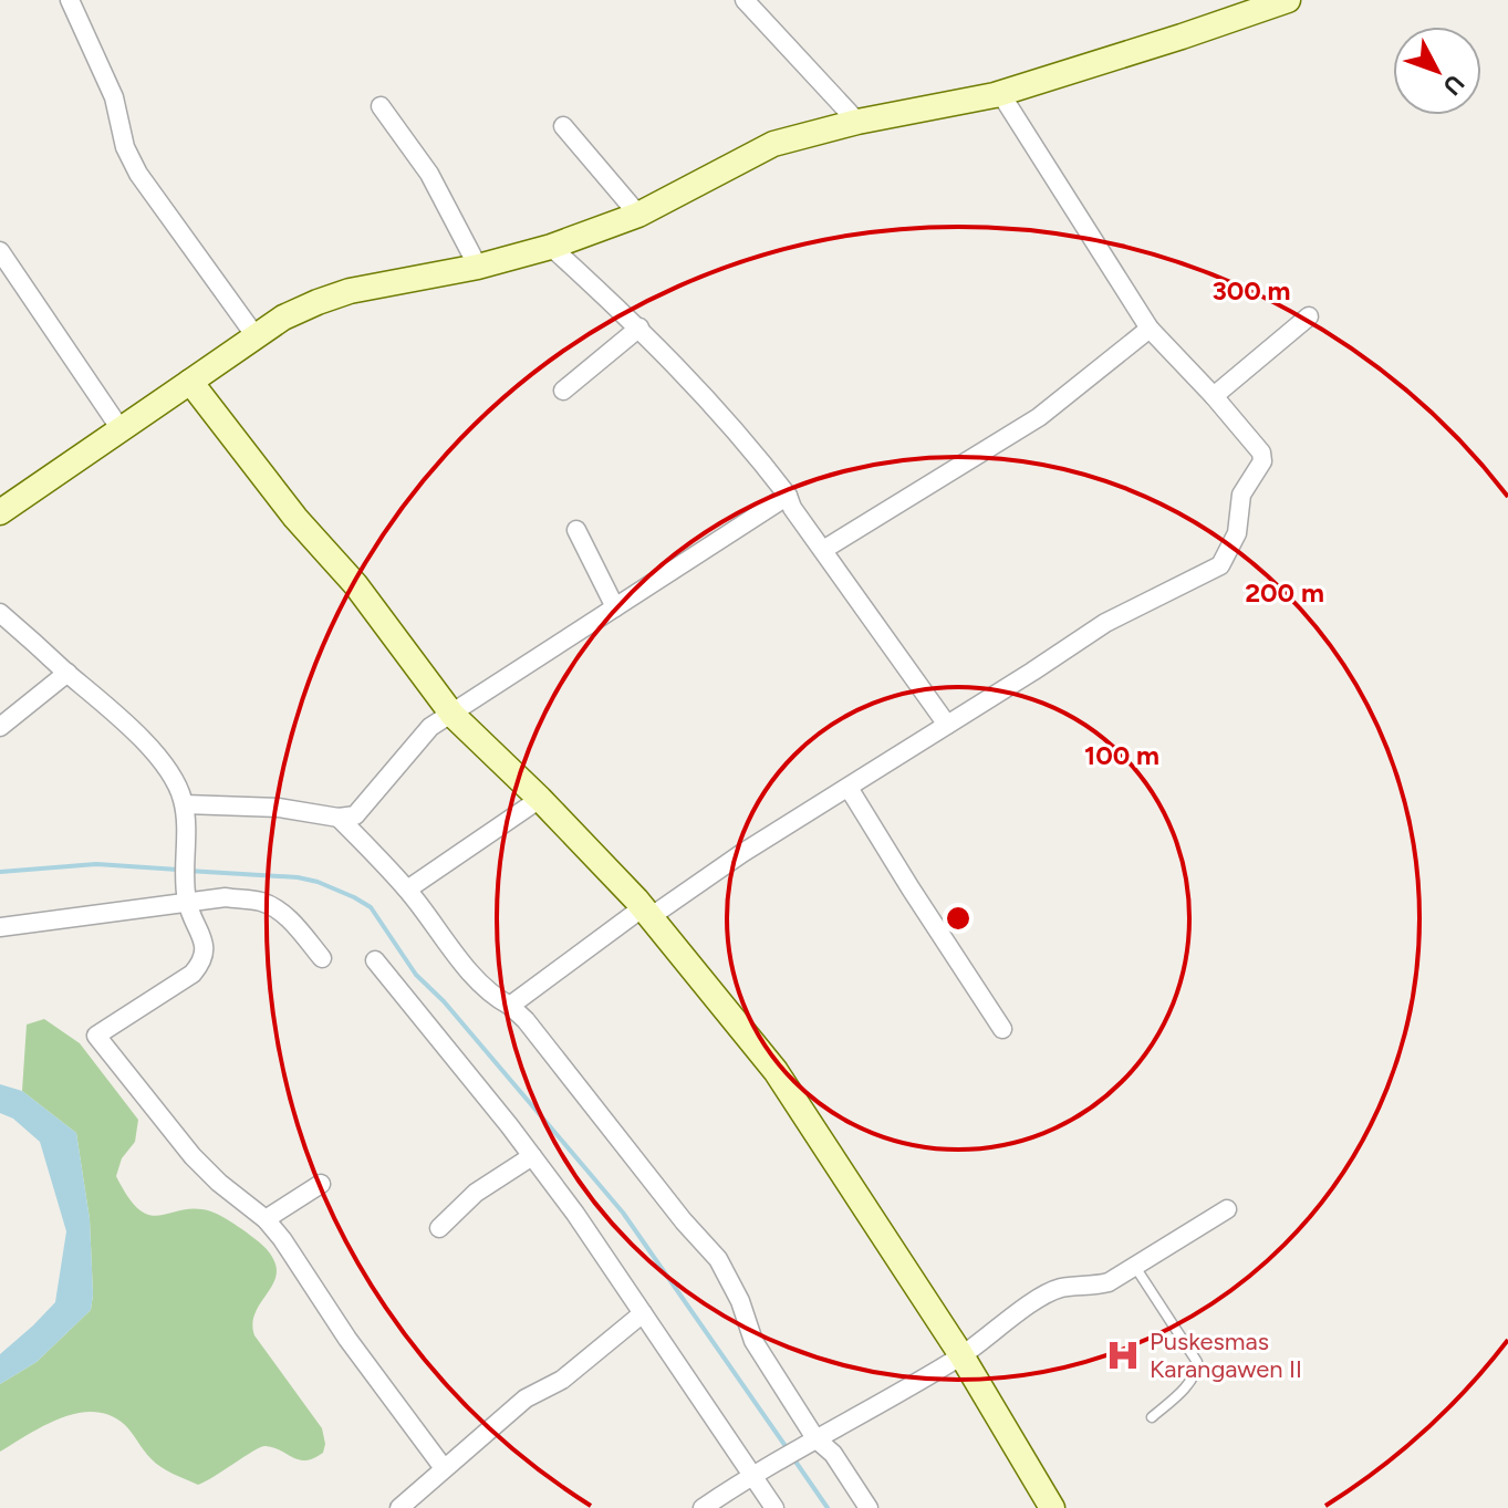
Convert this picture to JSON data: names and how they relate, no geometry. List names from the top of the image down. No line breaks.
{"places":{"hospital":["Puskesmas Karangawen II"]},"north":"bottom right","rings":["300 m","200 m","100 m"]}
